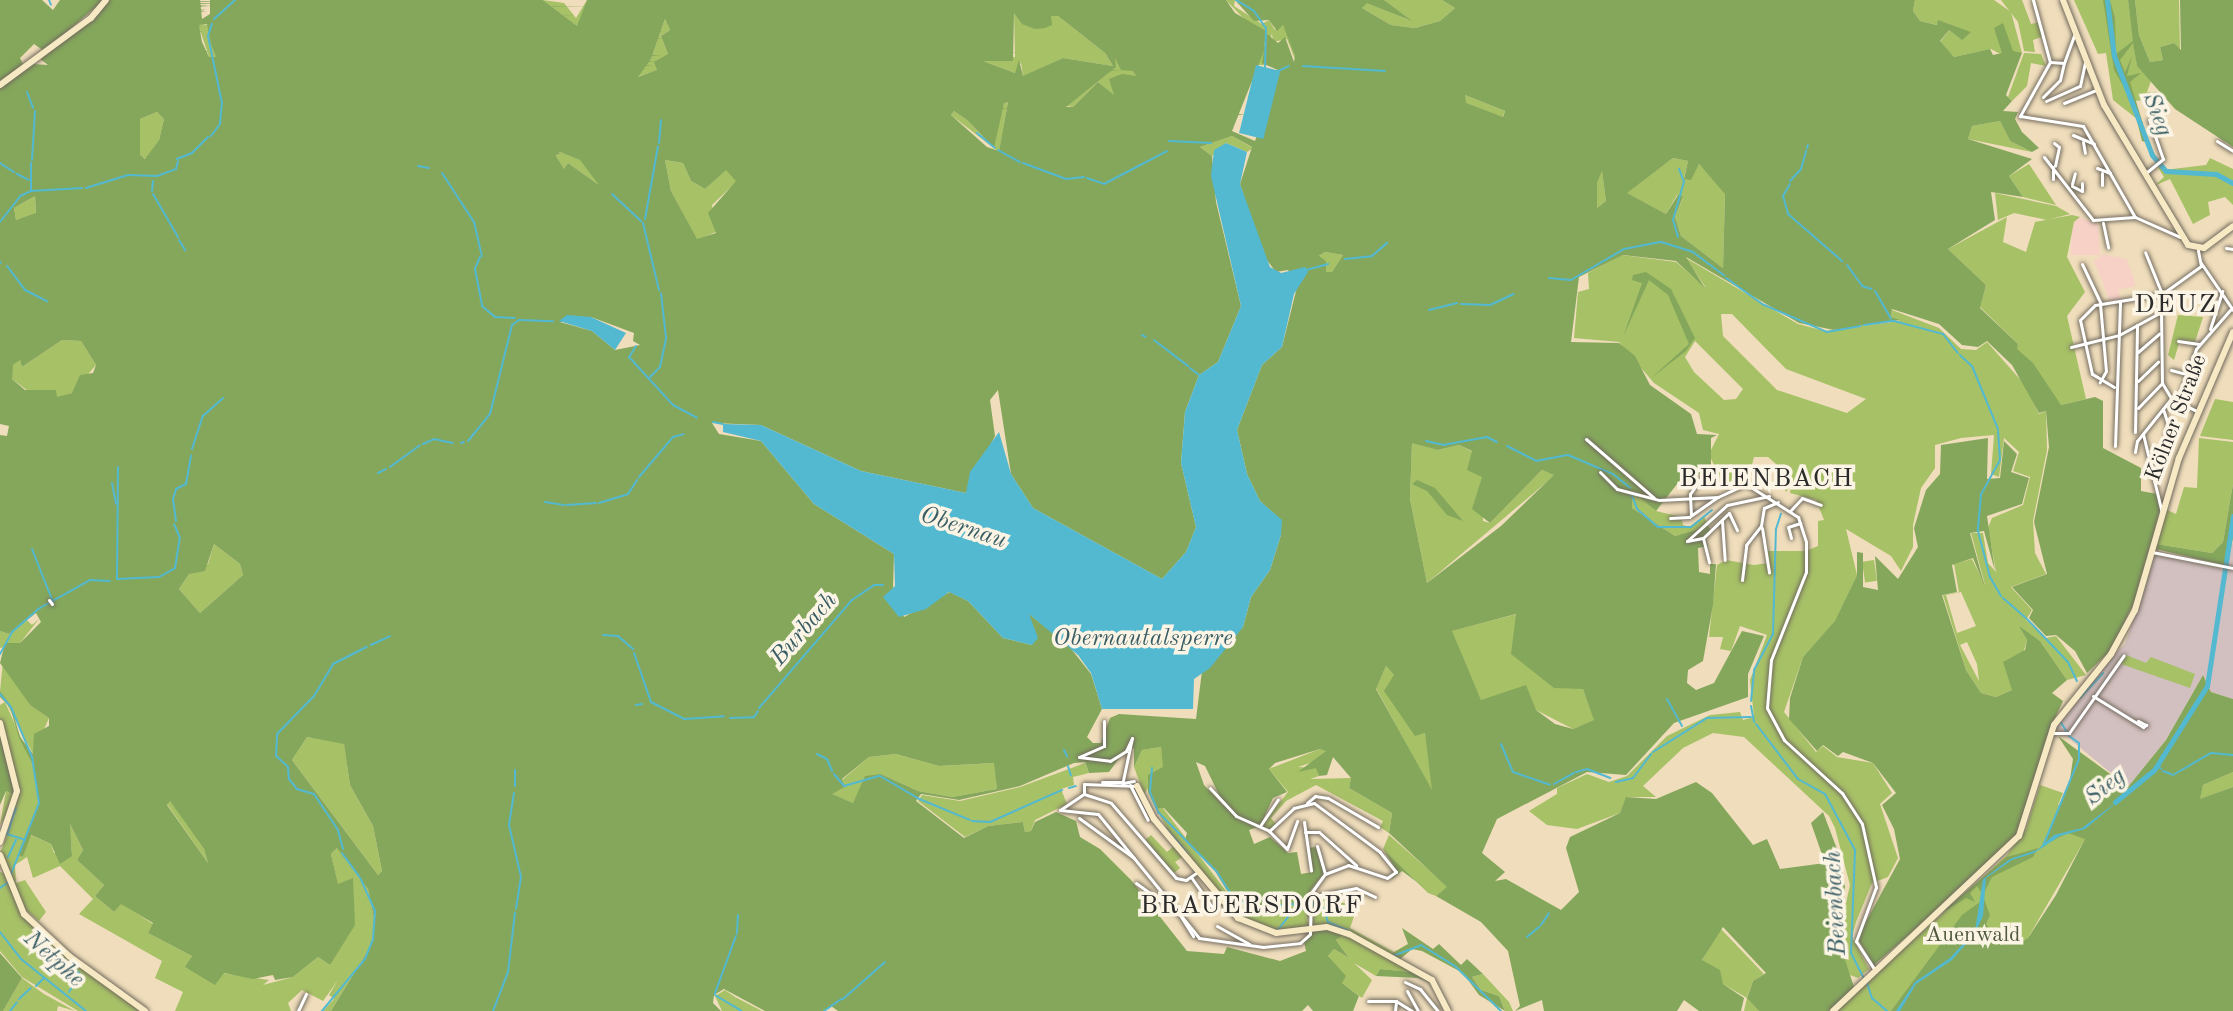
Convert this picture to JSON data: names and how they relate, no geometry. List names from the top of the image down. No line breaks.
{"streets":{"main road":["Kölner Straße"]},"districts":["DEUZ","BEIENBACH","BRAUERSDORF"],"water":["Sieg","Obernau","Burbach","Obernautalsperre","Beienbach","Netphe"],"parks":["Auenwald"]}
